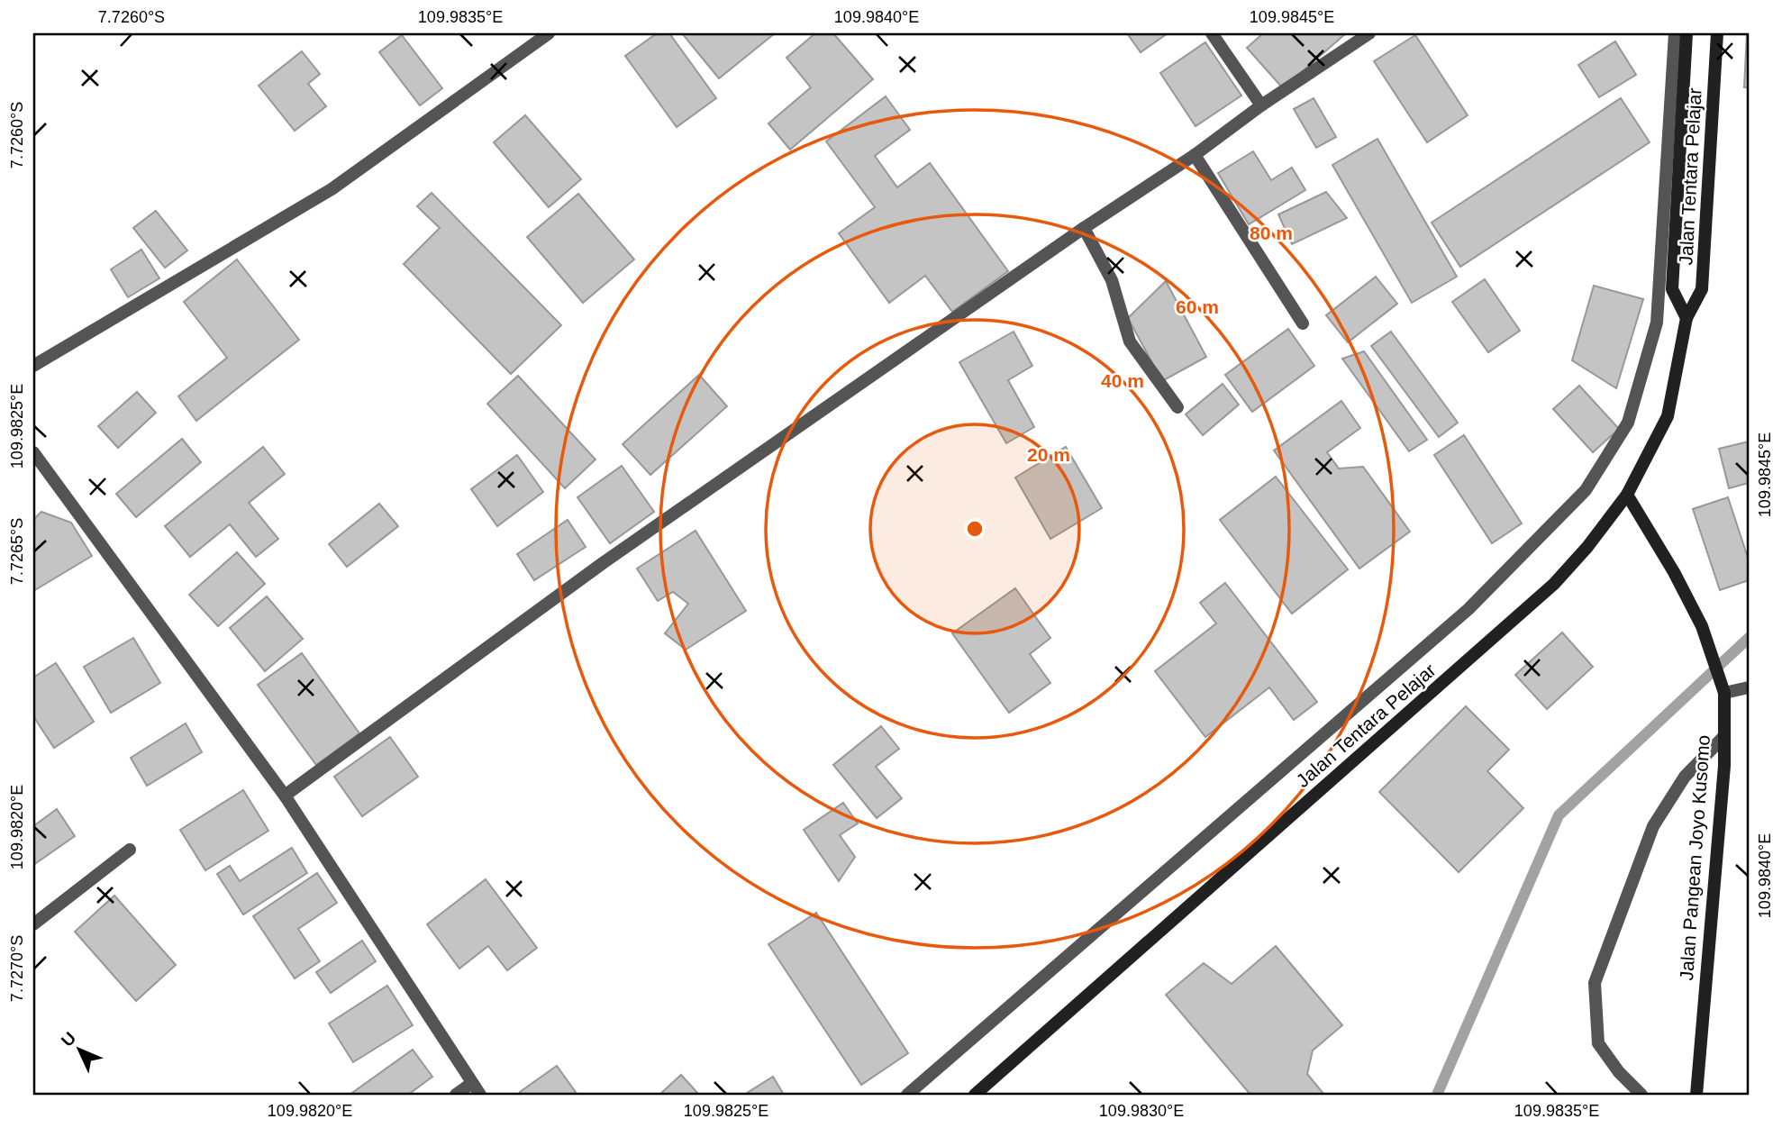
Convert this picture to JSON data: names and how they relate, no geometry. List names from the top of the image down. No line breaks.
{"streets":{"main road":["Jalan Tentara Pelajar","Jalan Pangean Joyo Kusomo"]},"crossings":[["Jalan Tentara Pelajar","Jalan Pangean Joyo Kusomo"]],"north":"top left","coordinates":["7.7260°S","109.9835°E","109.9840°E","109.9845°E","109.9825°E","7.7265°S","109.9820°E","7.7270°S","109.9830°E"],"rings":["80 m","60 m","40 m","20 m"]}
